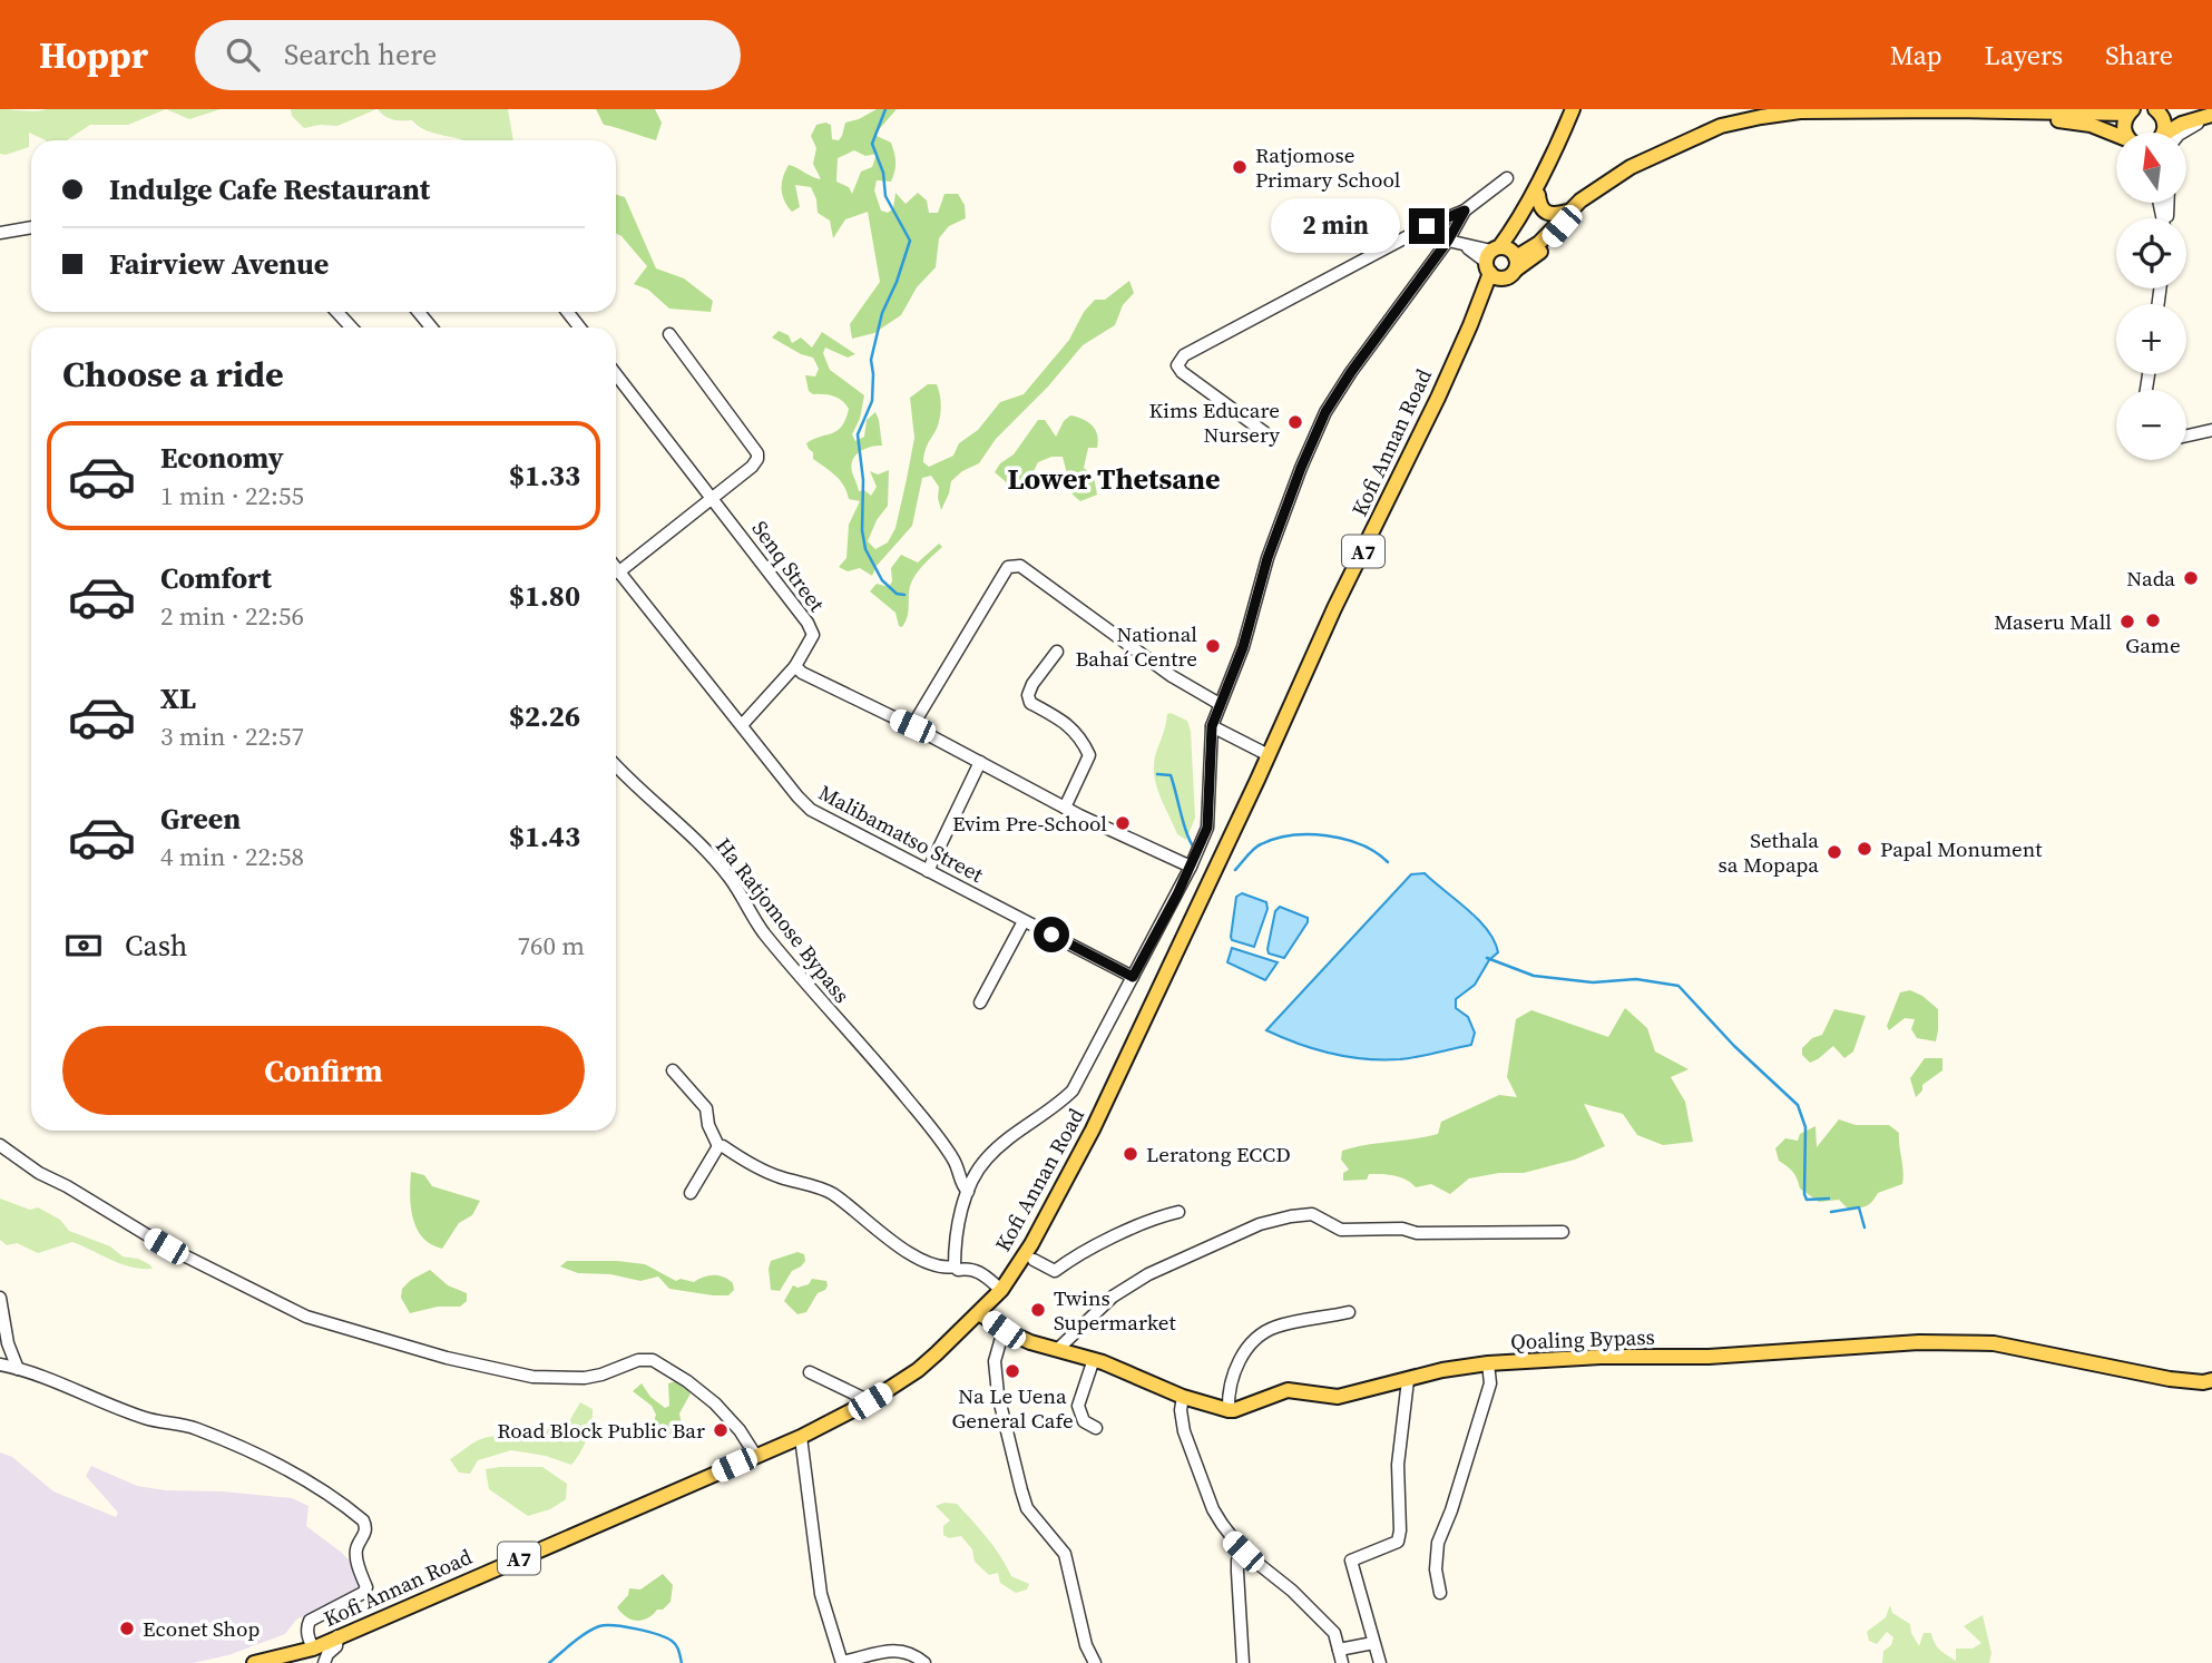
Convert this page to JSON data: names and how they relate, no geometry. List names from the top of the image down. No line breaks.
{"streets":{"main road":["Kofi Annan Road","A7","Qoaling Bypass"],"street":["Senq Street","Malibamatso Street","Ha Ratjomose Bypass"]},"districts":["Lower Thetsane"],"places":["Ratjomose Primary School","Kims Educare Nursery","Nada","Game","Maseru Mall","National Bahaí Centre","Evim Pre-School","Papal Monument","Sethala sa Mopapa","Leratong ECCD","Twins Supermarket","Na Le Uena General Cafe","Road Block Public Bar","Econet Shop"],"north":"top","page":{"header":"Hoppr","search":"Search here","nav":["Map","Layers","Share"],"map_buttons":["+","−"],"banner":["Indulge Cafe Restaurant","Fairview Avenue"],"bubble":"2 min","heading":"Choose a ride","list":[{"name":"Economy","note":"1 min · 22:55","value":"$1.33"},{"name":"Comfort","note":"2 min · 22:56","value":"$1.80"},{"name":"XL","note":"3 min · 22:57","value":"$2.26"},{"name":"Green","note":"4 min · 22:58","value":"$1.43"}],"pay":["Cash","760 m"],"buttons":"Confirm"}}
